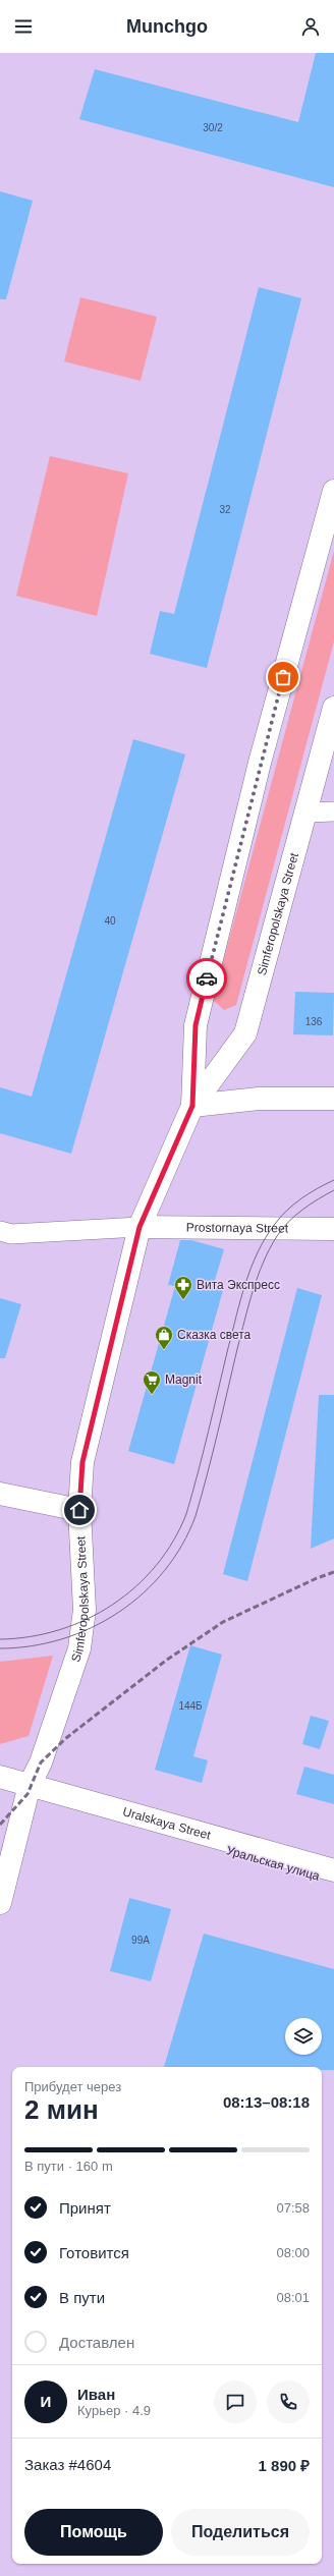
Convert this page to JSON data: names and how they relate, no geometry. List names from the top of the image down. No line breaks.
{"streets":{"street":["Simferopolskaya Street","Prostornaya Street","Uralskaya Street","Уральская улица"]},"crossings":[["Simferopolskaya Street","Prostornaya Street"],["Simferopolskaya Street","Uralskaya Street"],["Simferopolskaya Street","Уральская улица"],["Uralskaya Street","Уральская улица"]],"places":{"pharmacy":["Вита Экспресс"],"shop":["Сказка света"],"supermarket":["Magnit"]},"house_numbers":["30/2","32","40","136","144Б","99А"],"page":{"header":"Munchgo","heading":["2 мин","Прибудет через","08:13–08:18"],"panel":["Иван","Курьер · 4.9","Заказ #4604","1 890 ₽"],"bar":"В пути · 160 m","list":[["Принят","07:58"],["Готовится","08:00"],["В пути","08:01"],"Доставлен"],"round":"И","buttons":["Помощь","Поделиться"]}}
